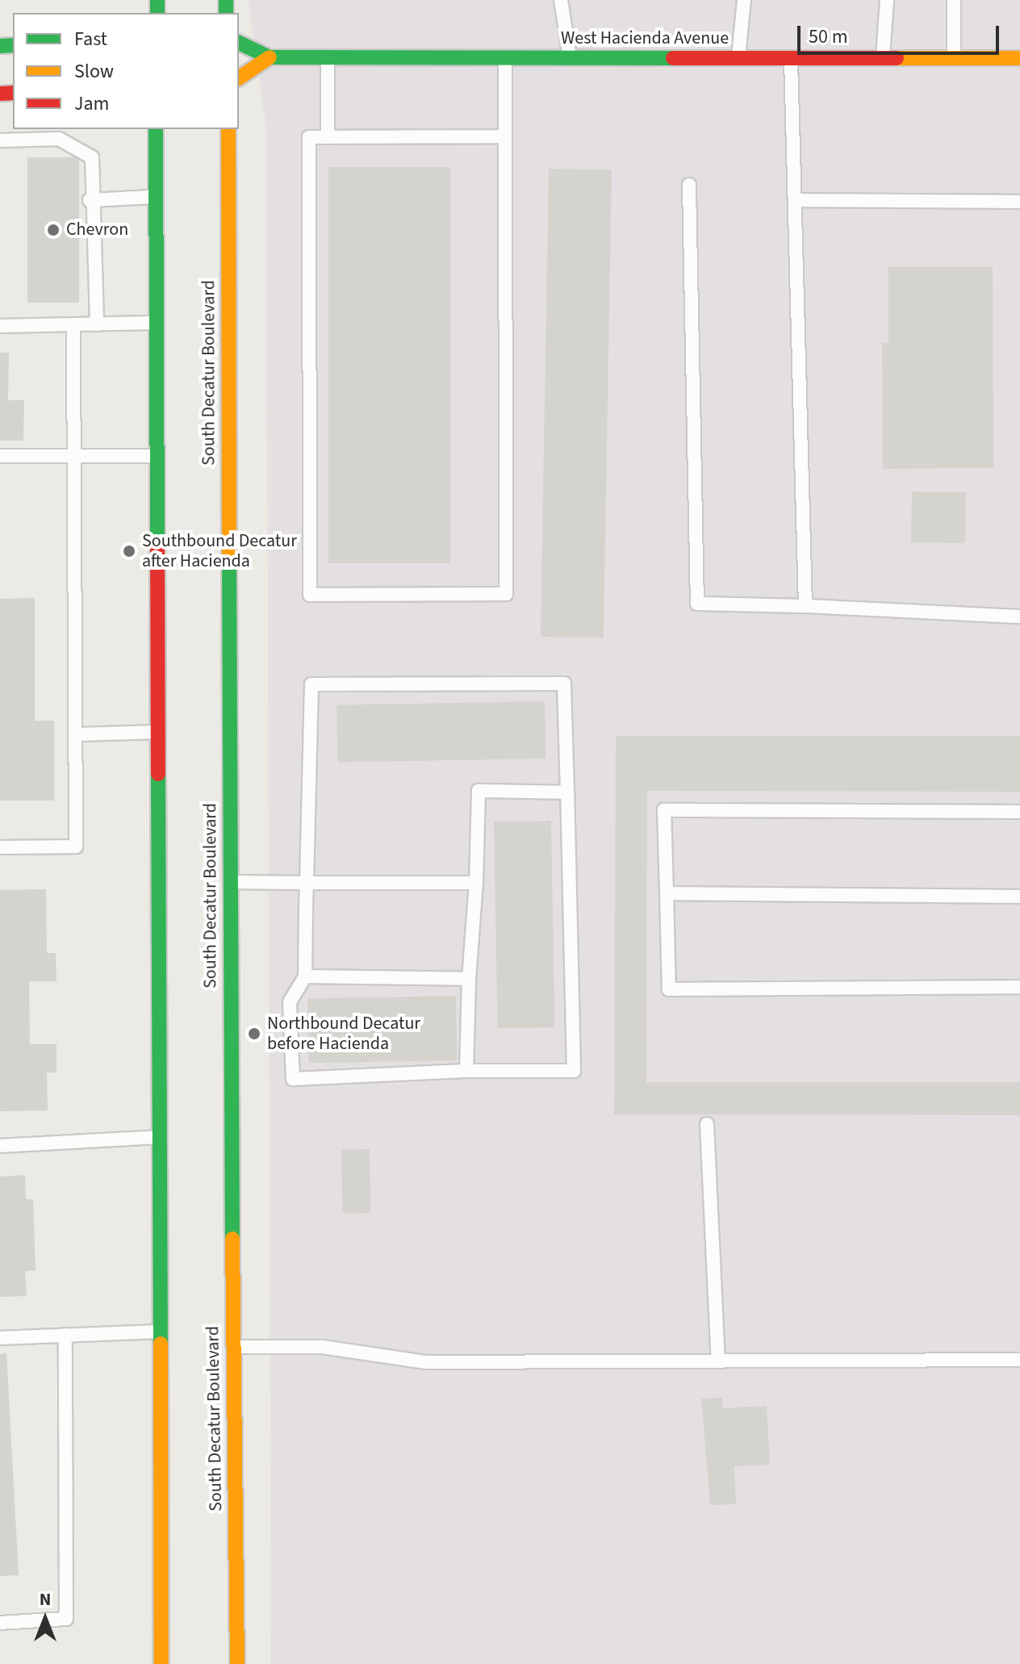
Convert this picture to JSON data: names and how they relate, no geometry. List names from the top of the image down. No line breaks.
{"streets":{"main road":["West Hacienda Avenue","South Decatur Boulevard"]},"places":["Chevron","Southbound Decatur after Hacienda","Northbound Decatur before Hacienda"],"legend":["Fast","Slow","Jam"],"scale_bar":"50 m","north":"top"}
